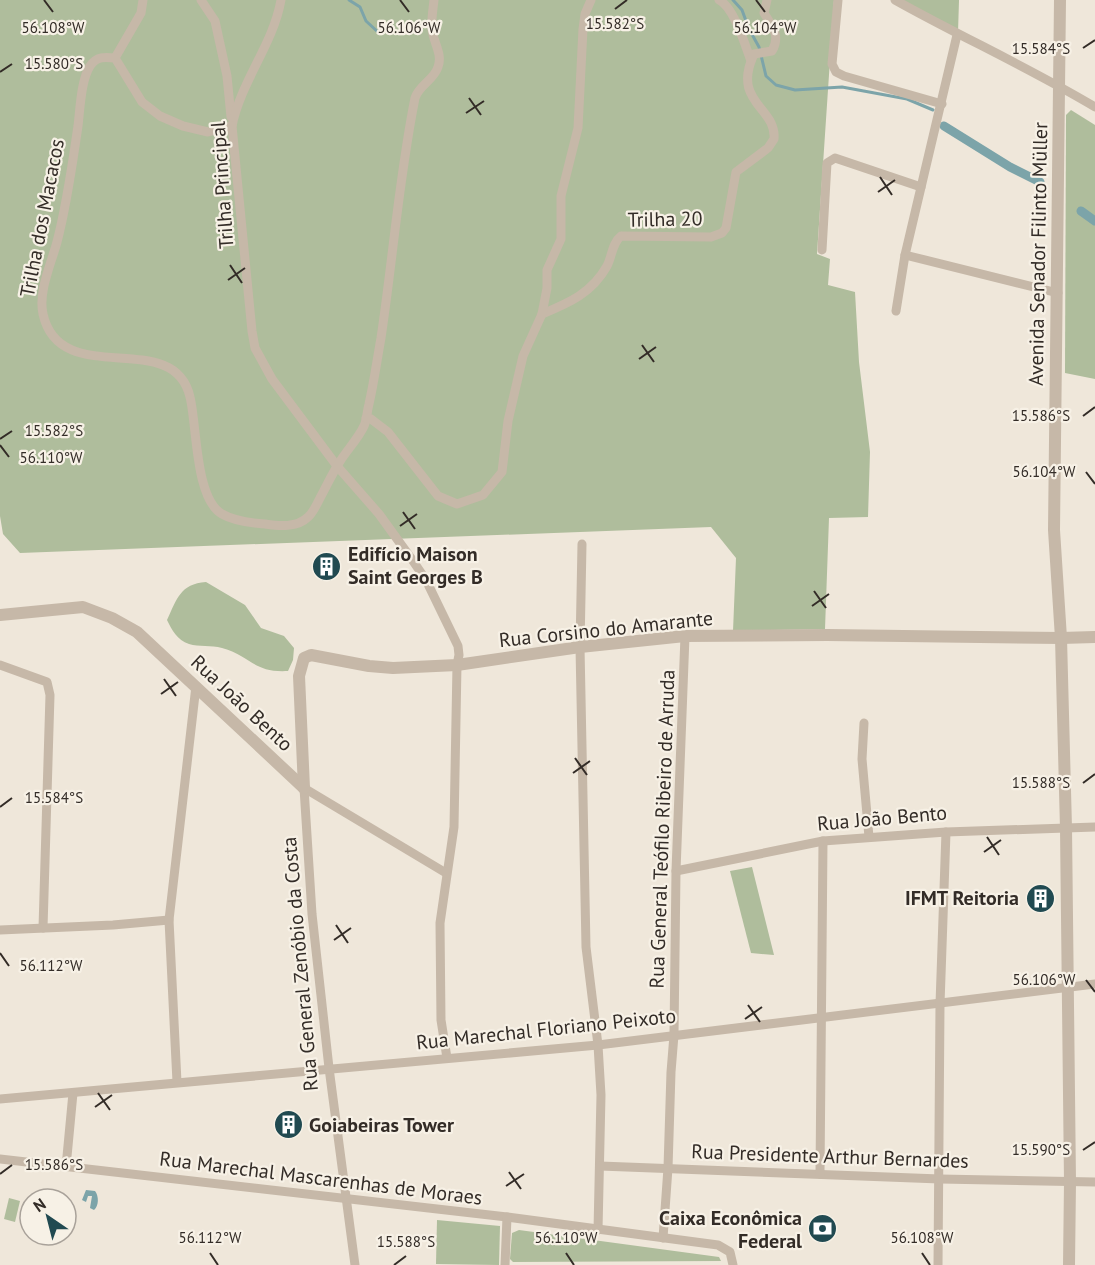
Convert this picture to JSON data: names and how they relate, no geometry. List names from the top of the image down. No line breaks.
{"streets":{"street":["Trilha Principal","Trilha dos Macacos","Trilha 20","Avenida Senador Filinto Müller","Rua Corsino do Amarante","Rua João Bento","Rua General Teófilo Ribeiro de Arruda","Rua General Zenóbio da Costa","Rua Marechal Floriano Peixoto","Rua Presidente Arthur Bernardes","Rua Marechal Mascarenhas de Moraes"]},"crossings":[["Trilha Principal","Trilha dos Macacos"],["Trilha Principal","Rua Corsino do Amarante"],["Trilha Principal","Rua João Bento"],["Trilha Principal","Rua Marechal Floriano Peixoto"],["Avenida Senador Filinto Müller","Rua Corsino do Amarante"],["Avenida Senador Filinto Müller","Rua João Bento"],["Avenida Senador Filinto Müller","Rua Marechal Floriano Peixoto"],["Avenida Senador Filinto Müller","Rua Presidente Arthur Bernardes"],["Rua Corsino do Amarante","Rua General Teófilo Ribeiro de Arruda"],["Rua Corsino do Amarante","Rua General Zenóbio da Costa"],["Rua João Bento","Rua General Teófilo Ribeiro de Arruda"],["Rua João Bento","Rua General Zenóbio da Costa"],["Rua General Teófilo Ribeiro de Arruda","Rua Marechal Floriano Peixoto"],["Rua General Teófilo Ribeiro de Arruda","Rua Presidente Arthur Bernardes"],["Rua General Teófilo Ribeiro de Arruda","Rua Marechal Mascarenhas de Moraes"],["Rua General Zenóbio da Costa","Rua Marechal Floriano Peixoto"],["Rua General Zenóbio da Costa","Rua Marechal Mascarenhas de Moraes"]],"places":{"building":["Edifício Maison Saint Georges B","IFMT Reitoria","Goiabeiras Tower"],"bank":["Caixa Econômica Federal"]},"north":"top left","coordinates":["15.582°S","56.104°W","56.108°W","56.106°W","15.584°S","15.580°S","15.586°S","56.110°W","15.588°S","56.112°W","15.590°S"]}
